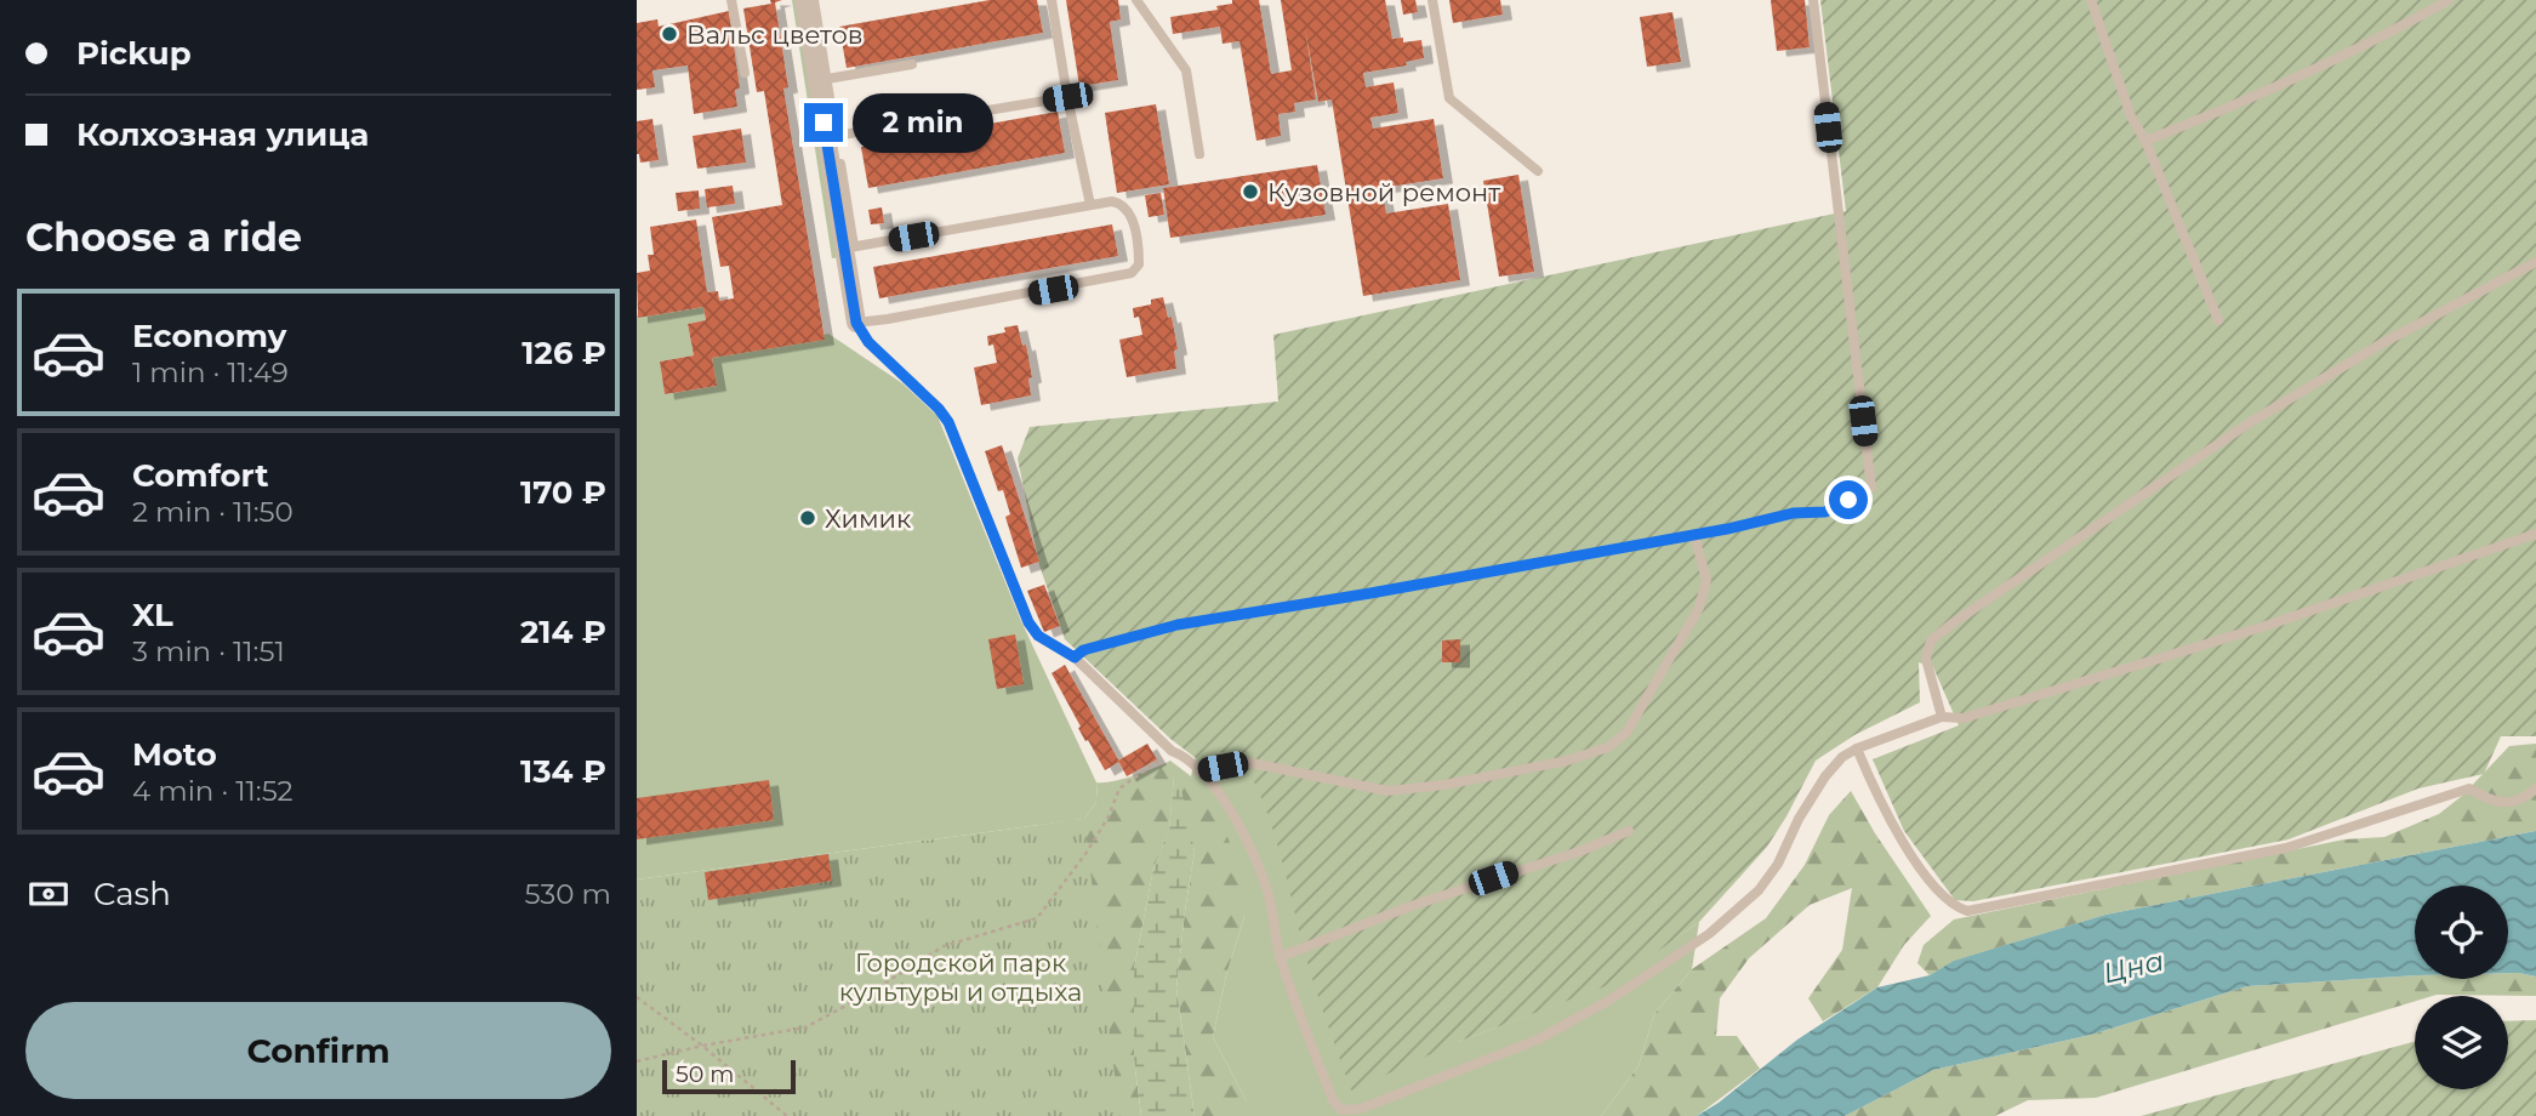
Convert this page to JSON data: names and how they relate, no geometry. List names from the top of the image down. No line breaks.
{"water":["Цна"],"parks":["Городской парк культуры и отдыха"],"places":["Вальс цветов","Кузовной ремонт","Химик"],"scale_bar":"50 m","page":{"banner":["Pickup","Колхозная улица"],"bubble":"2 min","heading":"Choose a ride","list":[{"name":"Economy","note":"1 min · 11:49","value":"126 ₽"},{"name":"Comfort","note":"2 min · 11:50","value":"170 ₽"},{"name":"XL","note":"3 min · 11:51","value":"214 ₽"},{"name":"Moto","note":"4 min · 11:52","value":"134 ₽"}],"pay":["Cash","530 m"],"buttons":"Confirm","scale":"50 m"}}
